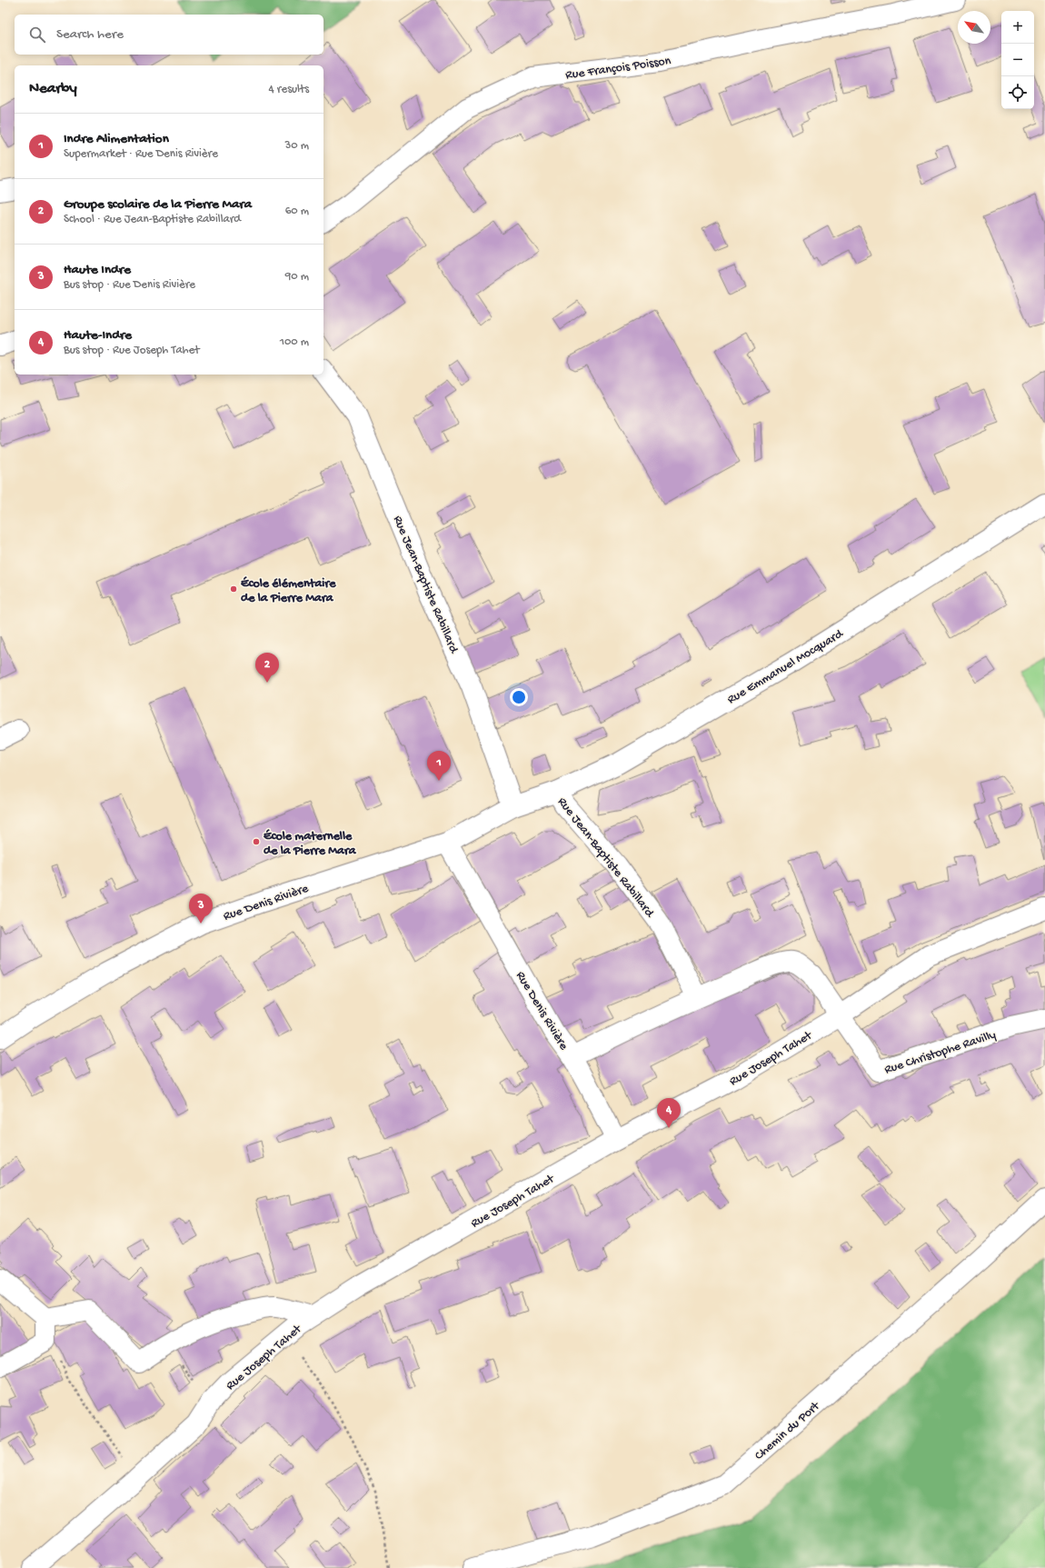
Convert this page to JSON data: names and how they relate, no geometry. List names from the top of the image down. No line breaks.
{"streets":{"street":["Rue François Poisson","Rue Jean-Baptiste Rabillard","Rue Emmanuel Mocquard","Rue Denis Rivière","Rue Christophe Ravilly","Rue Joseph Tahet","Chemin du Port"]},"crossings":[["Rue Jean-Baptiste Rabillard","Rue Emmanuel Mocquard"],["Rue Jean-Baptiste Rabillard","Rue Denis Rivière"],["Rue Emmanuel Mocquard","Rue Denis Rivière"],["Rue Denis Rivière","Rue Joseph Tahet"],["Rue Christophe Ravilly","Rue Joseph Tahet"]],"places":["École élémentaire de la Pierre Mara","École maternelle de la Pierre Mara"],"north":"top left","page":{"map_buttons":["+","−"],"search":"Search here","heading":["Nearby","4 results"],"list":[{"mark":"1","name":"Indre Alimentation","note":"Supermarket · Rue Denis Rivière","value":"30 m"},{"mark":"2","name":"Groupe scolaire de la Pierre Mara","note":"School · Rue Jean-Baptiste Rabillard","value":"60 m"},{"mark":"3","name":"Haute Indre","note":"Bus stop · Rue Denis Rivière","value":"90 m"},{"mark":"4","name":"Haute-Indre","note":"Bus stop · Rue Joseph Tahet","value":"100 m"}],"pins":["2","1","3","4"]}}
